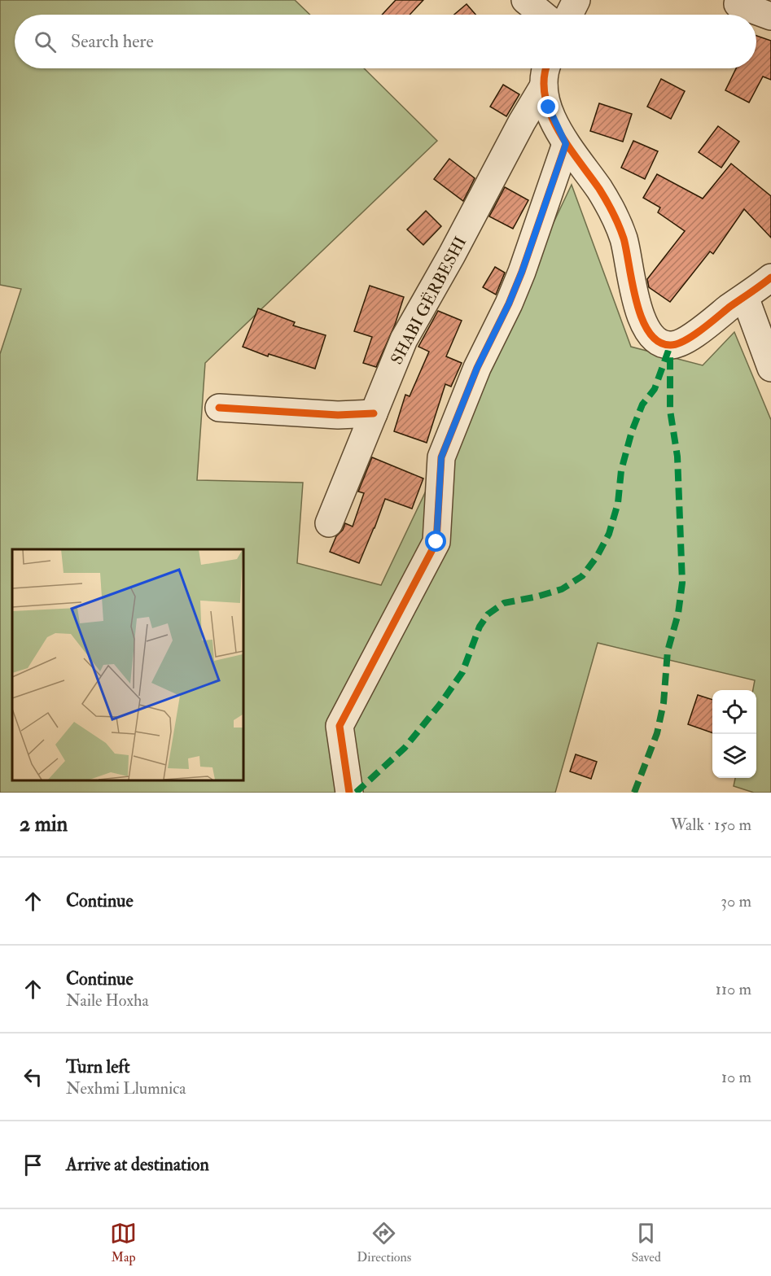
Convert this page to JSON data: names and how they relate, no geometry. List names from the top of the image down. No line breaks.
{"streets":{"street":["SHABI GËRBESHI"]},"page":{"search":"Search here","heading":["2 min","Walk · 150 m"],"list":[["Continue","30 m"],["Continue","Naile Hoxha","110 m"],["Turn left","Nexhmi Llumnica","10 m"],"Arrive at destination"],"nav":["Map","Directions","Saved"]}}
